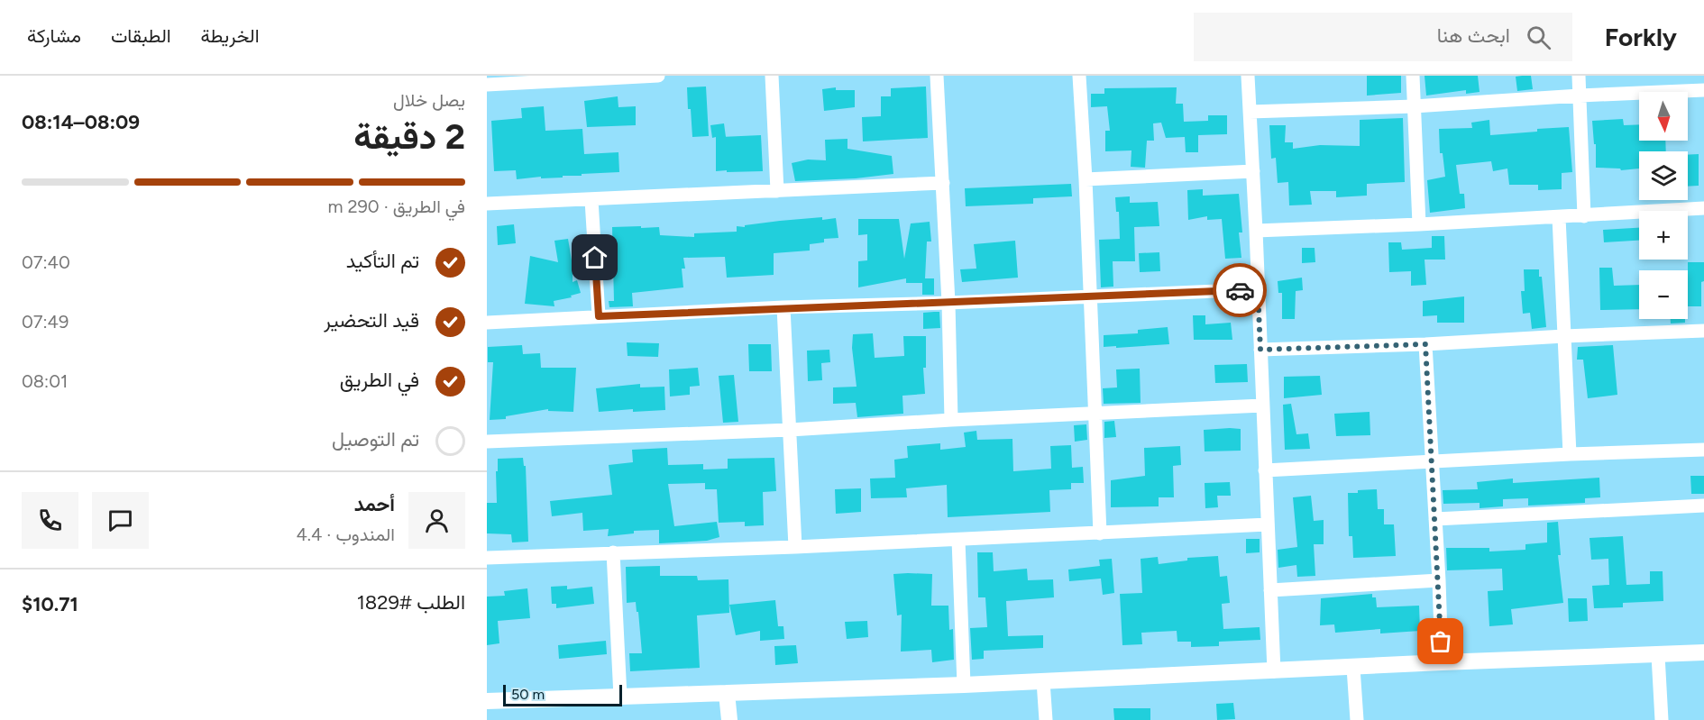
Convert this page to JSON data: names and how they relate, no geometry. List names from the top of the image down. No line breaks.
{"scale_bar":"50 m","north":"bottom","page":{"header":"Forkly","search":"ابحث هنا","nav":["الخريطة","الطبقات","مشاركة"],"heading":["2 دقيقة","يصل خلال","08:09–08:14"],"panel":["أحمد","المندوب · 4.4","الطلب #1829","$10.71"],"map_buttons":["+","−"],"bar":"في الطريق · 290 m","list":[["تم التأكيد","07:40"],["قيد التحضير","07:49"],["في الطريق","08:01"],"تم التوصيل"],"scale":"50 m"}}
